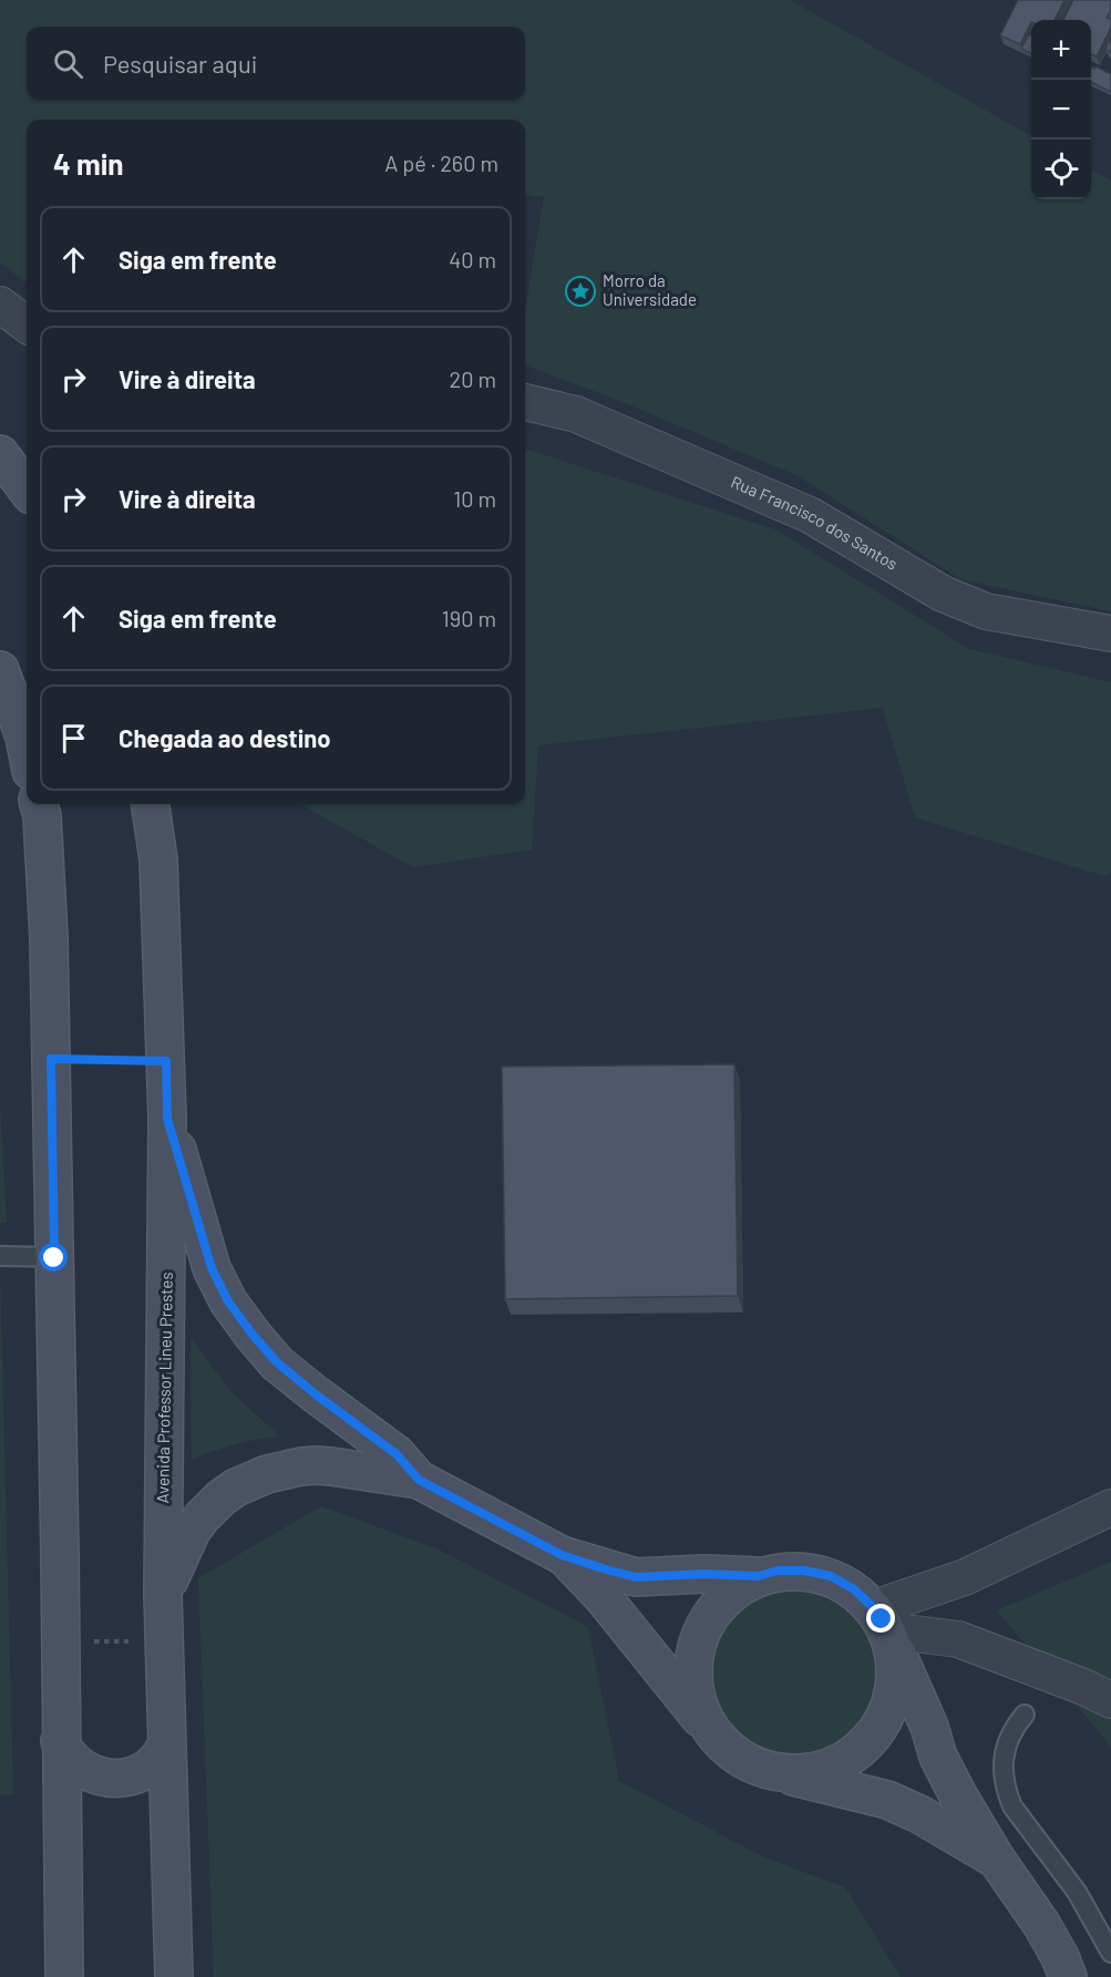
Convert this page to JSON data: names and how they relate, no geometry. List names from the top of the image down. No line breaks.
{"streets":{"street":["Rua Francisco dos Santos","Avenida Professor Lineu Prestes"]},"places":{"place":["Morro da Universidade"]},"page":{"map_buttons":["+","−"],"search":"Pesquisar aqui","heading":["4 min","A pé · 260 m"],"list":[["Siga em frente","40 m"],["Vire à direita","20 m"],["Vire à direita","10 m"],["Siga em frente","190 m"],"Chegada ao destino"]}}
